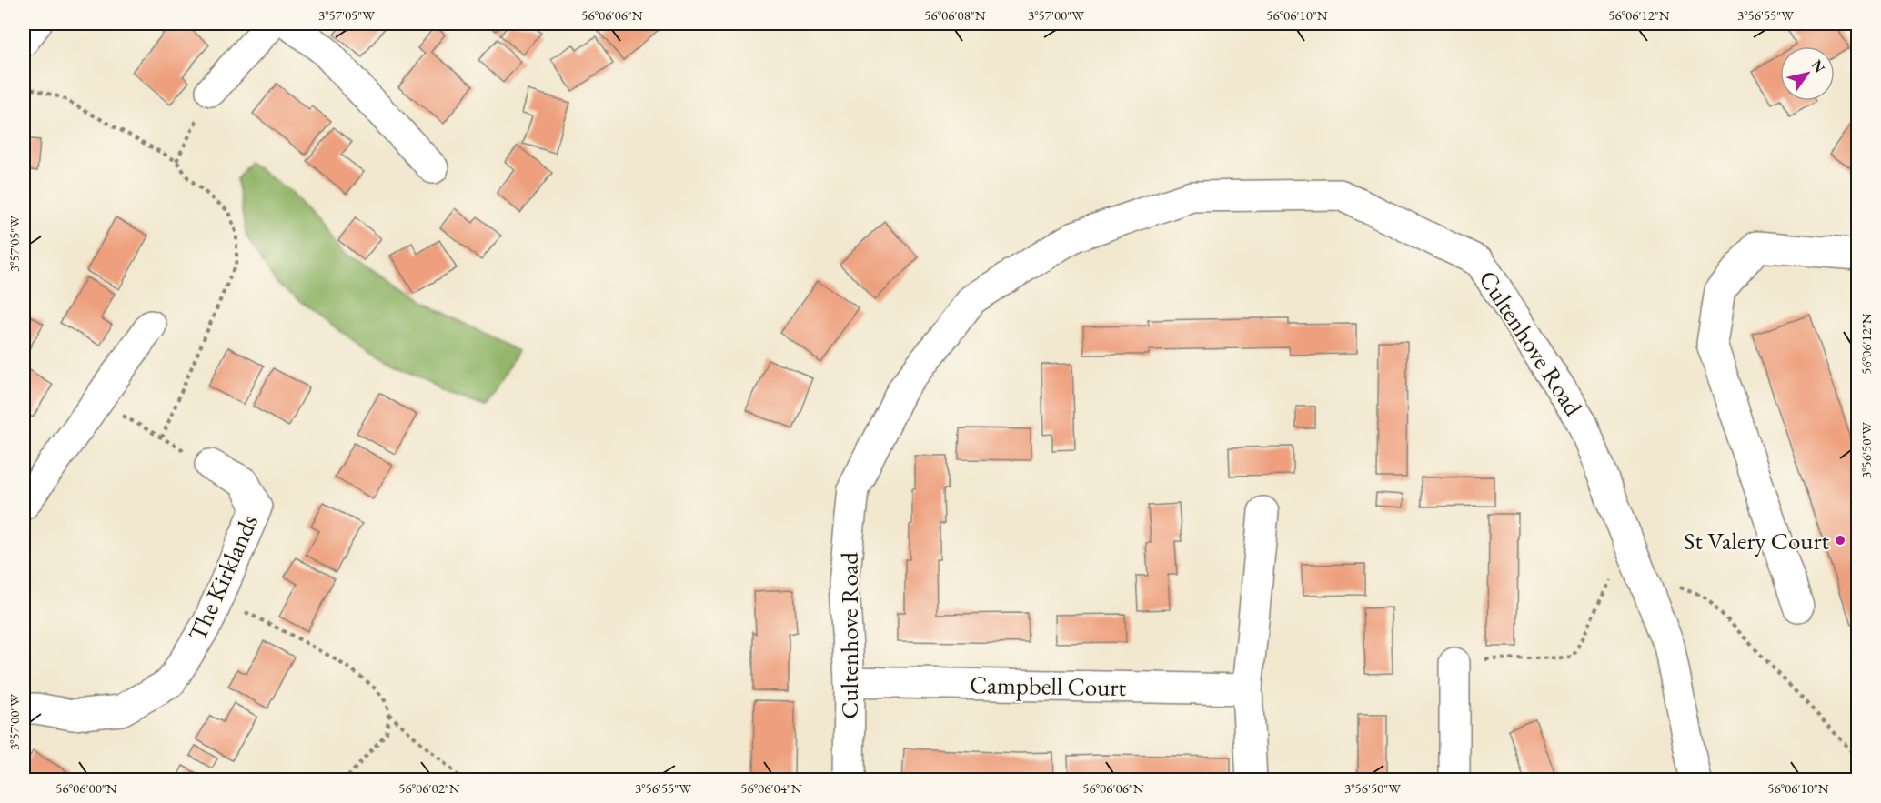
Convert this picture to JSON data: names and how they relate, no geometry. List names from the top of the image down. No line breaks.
{"streets":{"street":["Cultenhove Road","The Kirklands","Campbell Court"]},"crossings":[["Cultenhove Road","Campbell Court"]],"places":["St Valery Court"],"north":"top right","coordinates":["3°57'05\"W","56°06'06\"N","56°06'08\"N","3°57'00\"W","56°06'10\"N","56°06'12\"N","3°56'55\"W","3°56'50\"W","56°06'00\"N","56°06'02\"N","56°06'04\"N"]}
